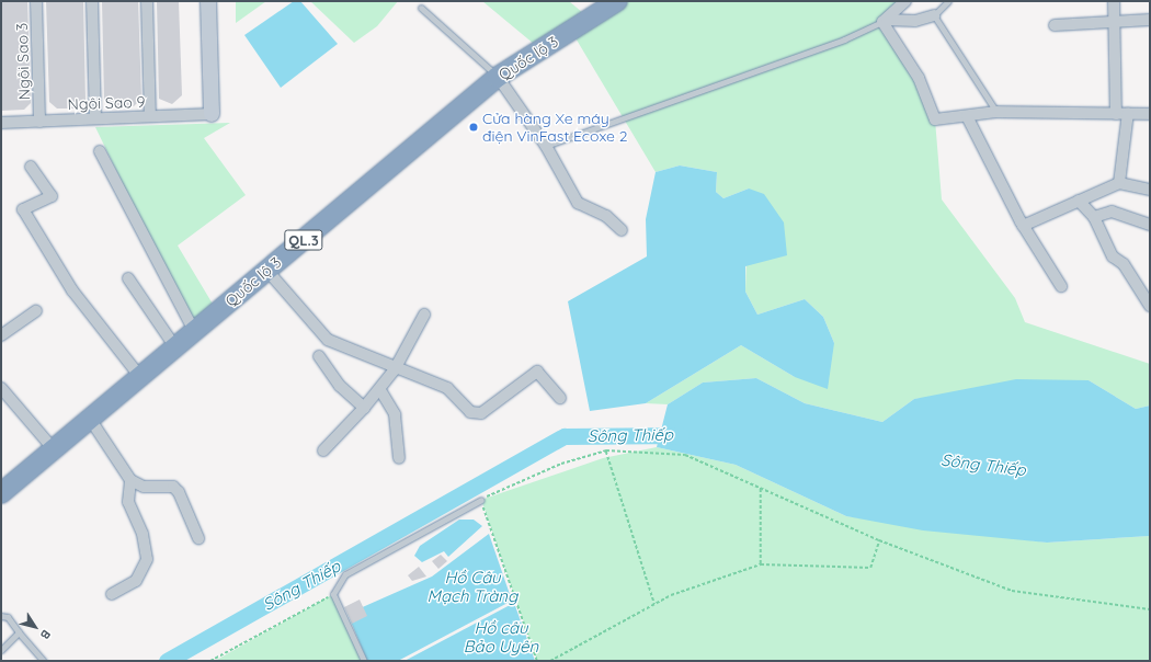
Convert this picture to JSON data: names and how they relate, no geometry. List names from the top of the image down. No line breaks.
{"streets":{"highway":["Quốc lộ 3","QL.3"],"street":["Ngôi Sao 3","Ngôi Sao 9"]},"crossings":[["Ngôi Sao 3","Ngôi Sao 9"]],"water":["Sông Thiếp","Hồ Câu Mạch Tràng","Hồ câu Bảo Uyên"],"places":["Cửa hàng Xe máy điện VinFast Ecoxe 2"],"north":"bottom right"}
